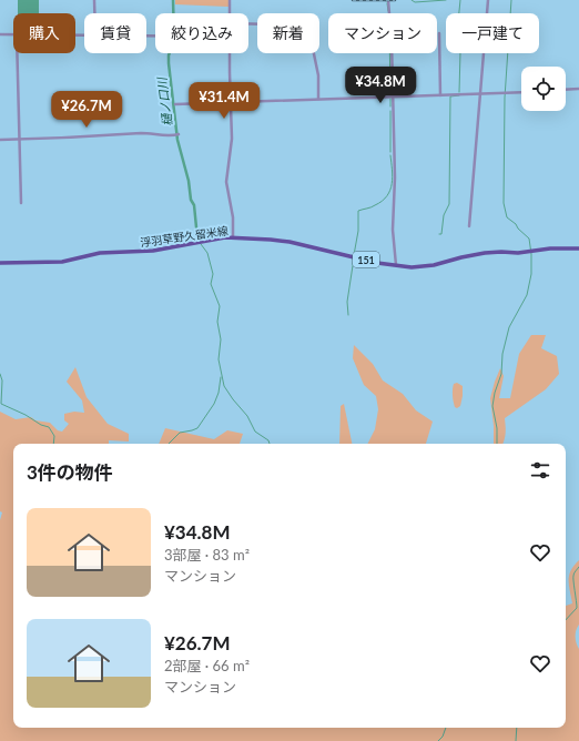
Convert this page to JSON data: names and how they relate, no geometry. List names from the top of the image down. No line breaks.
{"streets":{"main road":["浮羽草野久留米線","151"]},"water":["樋ノ口川"],"page":{"chip":["購入","賃貸","絞り込み","新着","マンション","一戸建て"],"price":["¥34.8M","¥31.4M","¥26.7M"],"heading":"3件の物件","list":[{"name":"¥34.8M","note":"3部屋 · 83 m² · マンション"},{"name":"¥26.7M","note":"2部屋 · 66 m² · マンション"}]}}
